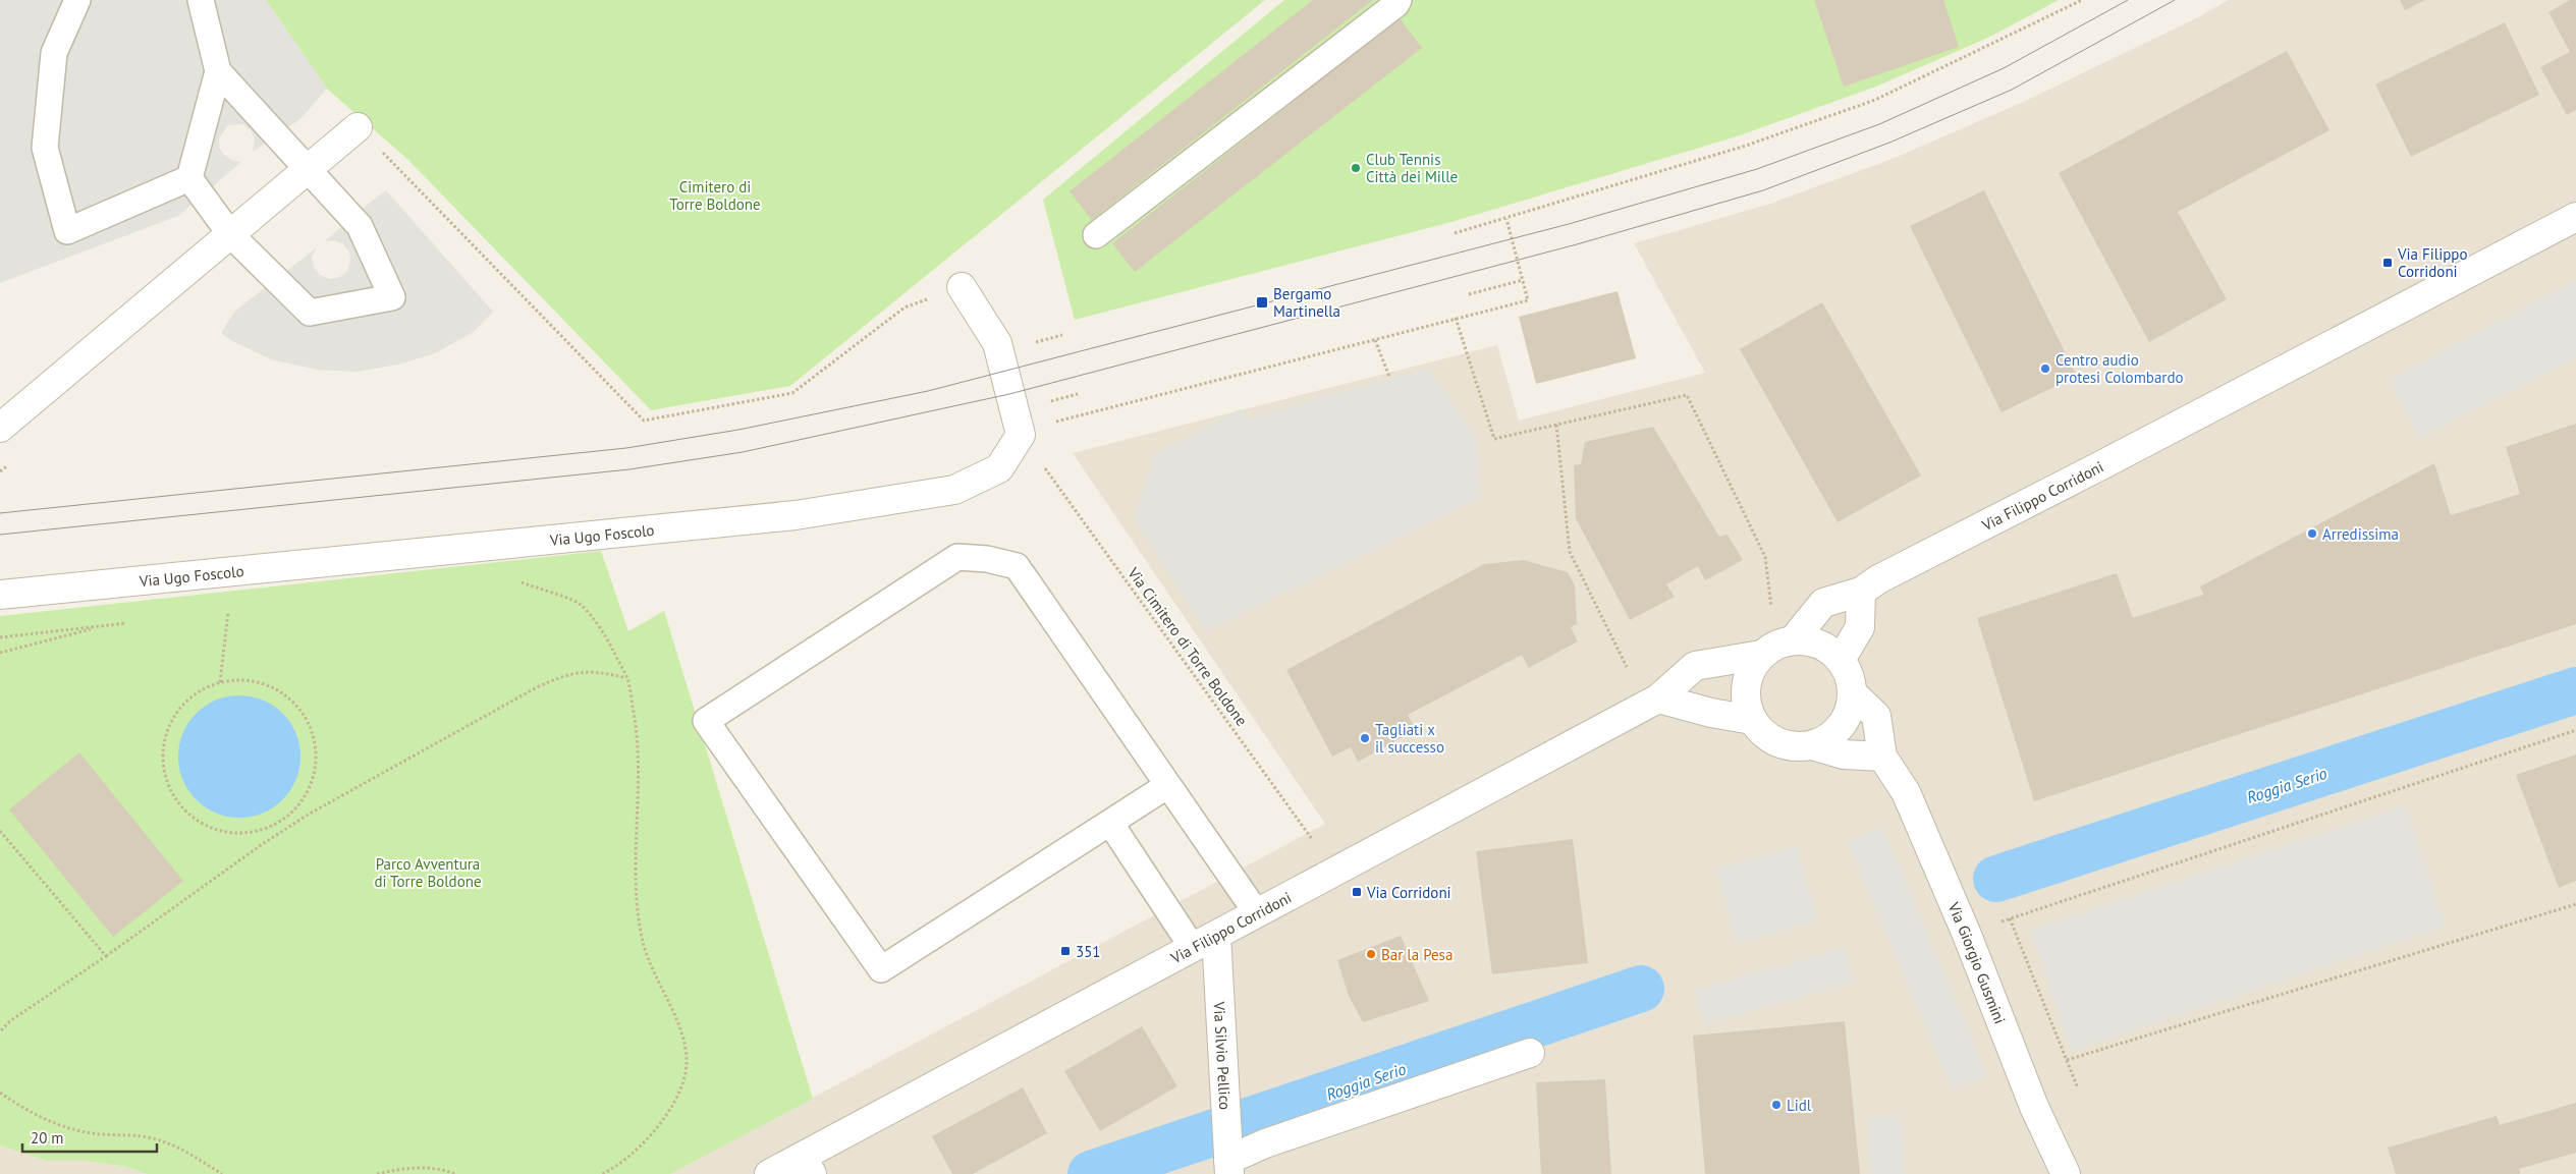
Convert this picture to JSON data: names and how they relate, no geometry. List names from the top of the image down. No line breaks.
{"streets":{"street":["Via Filippo Corridoni","Via Ugo Foscolo","Via Giorgio Gusmini","Via Silvio Pellico"],"path":["Via Cimitero di Torre Boldone"]},"crossings":[["Via Filippo Corridoni","Via Cimitero di Torre Boldone"],["Via Filippo Corridoni","Via Giorgio Gusmini"],["Via Filippo Corridoni","Via Silvio Pellico"],["Via Ugo Foscolo","Via Cimitero di Torre Boldone"]],"water":["Roggia Serio"],"parks":["Cimitero di Torre Boldone","Parco Avventura di Torre Boldone"],"places":{"other":["Club Tennis Città dei Mille","Centro audio protesi Colombardo","Arredissima","Tagliati x il successo","Bar la Pesa","Lidl"],"transit":["Via Filippo Corridoni","Bergamo Martinella","Via Corridoni","351"]},"scale_bar":"20 m"}
